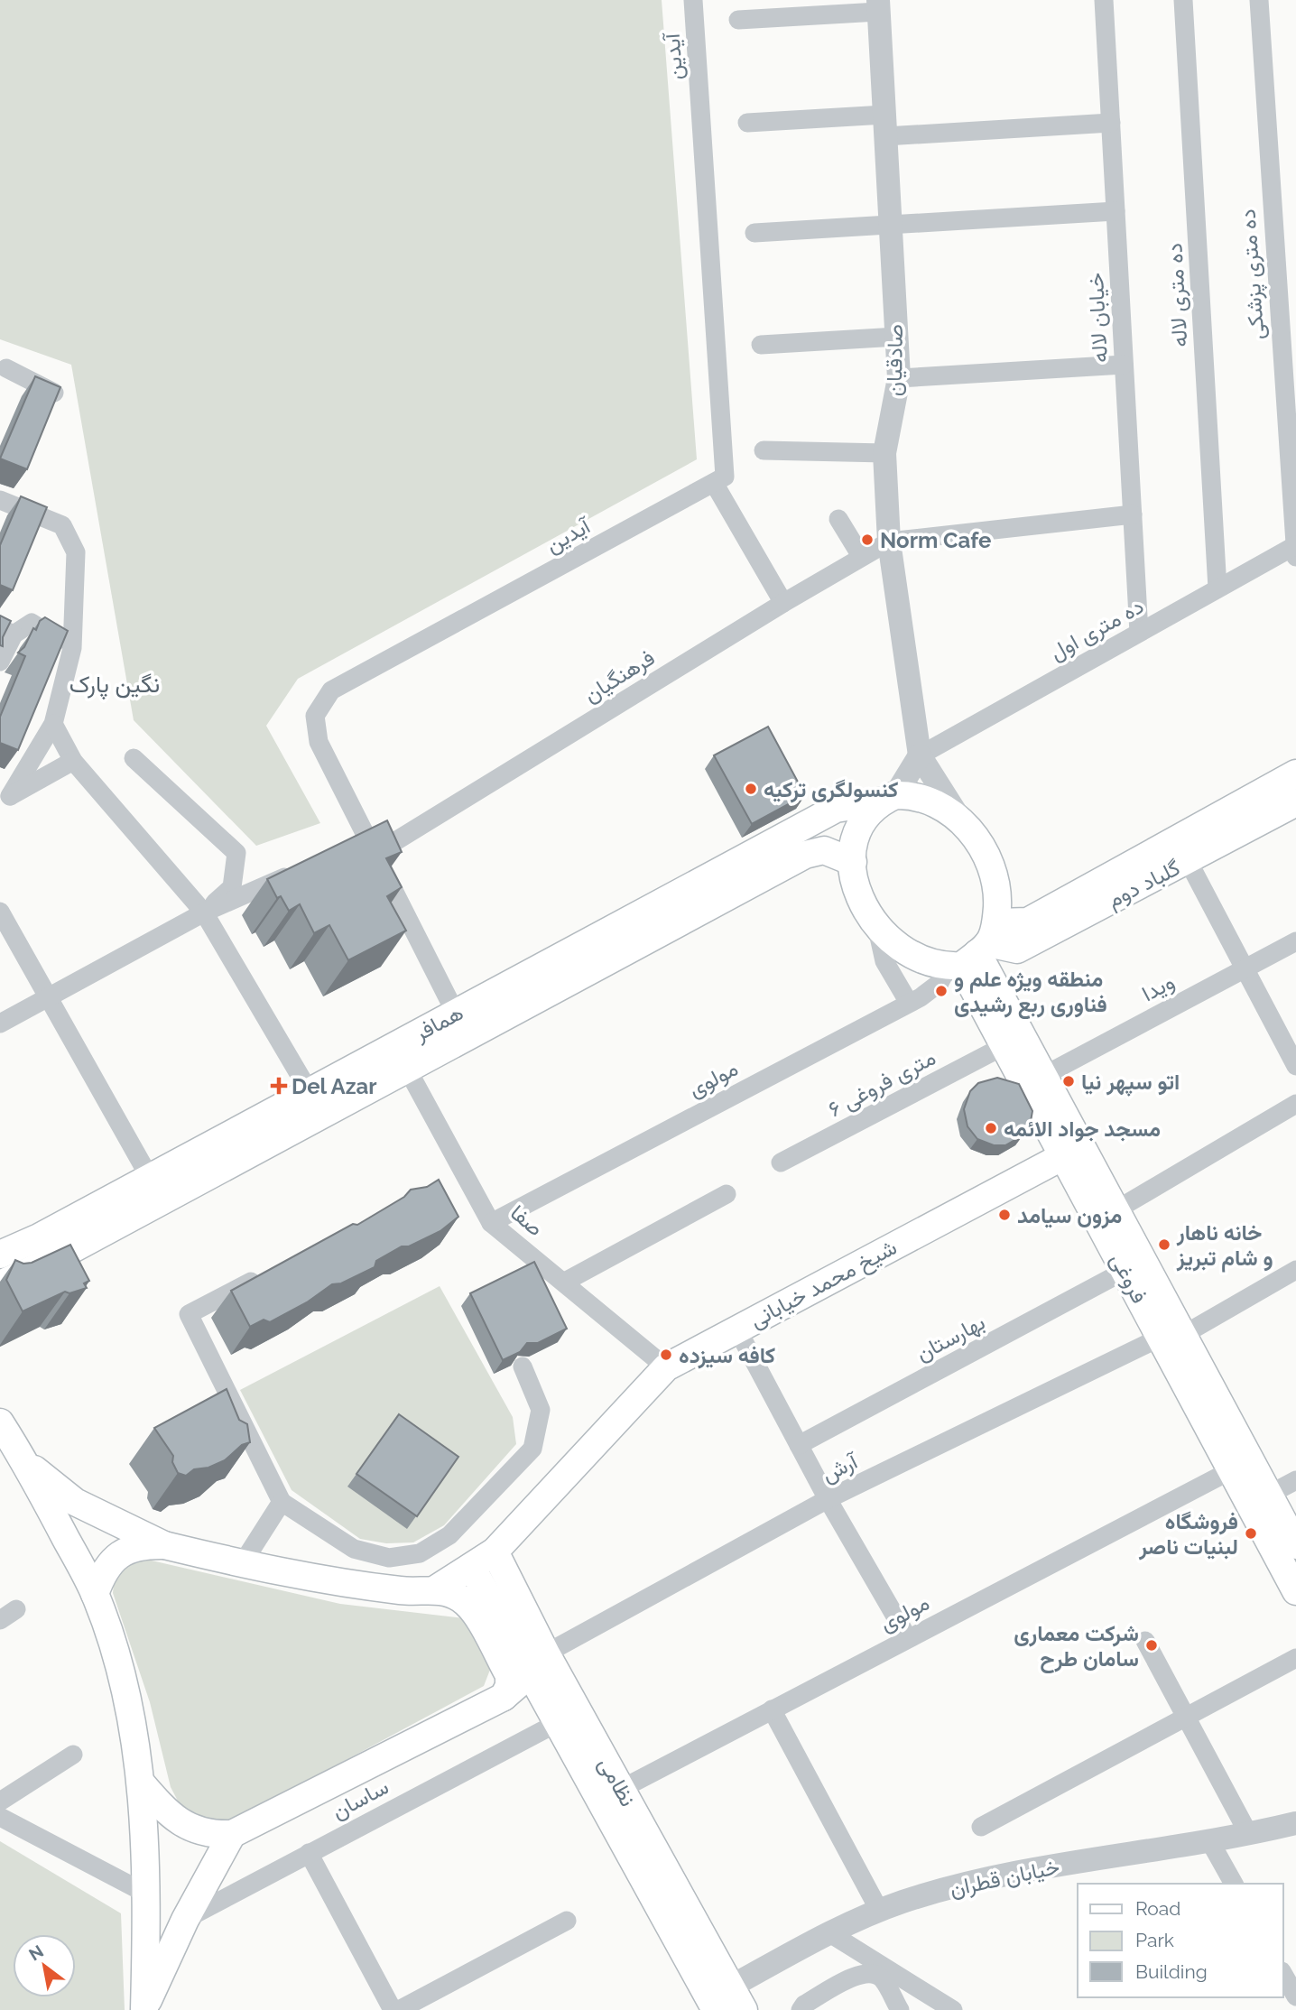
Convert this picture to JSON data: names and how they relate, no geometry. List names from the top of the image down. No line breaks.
{"streets":{"main road":["گلباد دوم","همافر","فروغى","شیخ محمد خیابانی","نظامی"],"street":["آیدین","ده متری پزشکی","ده متری لاله","خیابان لاله","صادقیان","ده متری اول","فرهنگیان","ویدا","مولوی","۶ متری فروغی","صفا","بهارستان","آرش","ساسان","خیابان قطران"]},"crossings":[["آیدین","فرهنگیان"],["آیدین","همافر"],["ده متری پزشکی","ده متری اول"],["ده متری لاله","ده متری اول"],["خیابان لاله","ده متری اول"],["صادقیان","ده متری اول"],["صادقیان","فرهنگیان"],["گلباد دوم","همافر"],["گلباد دوم","مولوی"],["گلباد دوم","فروغى"],["ویدا","فروغى"],["همافر","مولوی"],["همافر","صفا"],["همافر","فروغى"],["مولوی","صفا"],["مولوی","فروغى"],["مولوی","نظامی"],["۶ متری فروغی","فروغى"],["صفا","شیخ محمد خیابانی"],["فروغى","شیخ محمد خیابانی"],["فروغى","بهارستان"],["فروغى","آرش"],["شیخ محمد خیابانی","نظامی"],["آرش","نظامی"],["نظامی","ساسان"],["نظامی","خیابان قطران"]],"districts":["نگین پارک"],"places":{"other":["Norm Cafe","کنسولگری ترکیه","منطقه ویژه علم و فناوری ربع رشیدی","اتو سپهر نیا","مسجد جواد الائمه","مزون سیامد","خانه ناهار و شام تبریز","کافه سیزده","فروشگاه لبنیات ناصر","شرکت معماری سامان طرح"],"health":["Del Azar"]},"legend":["Road","Park","Building"],"north":"top left"}
